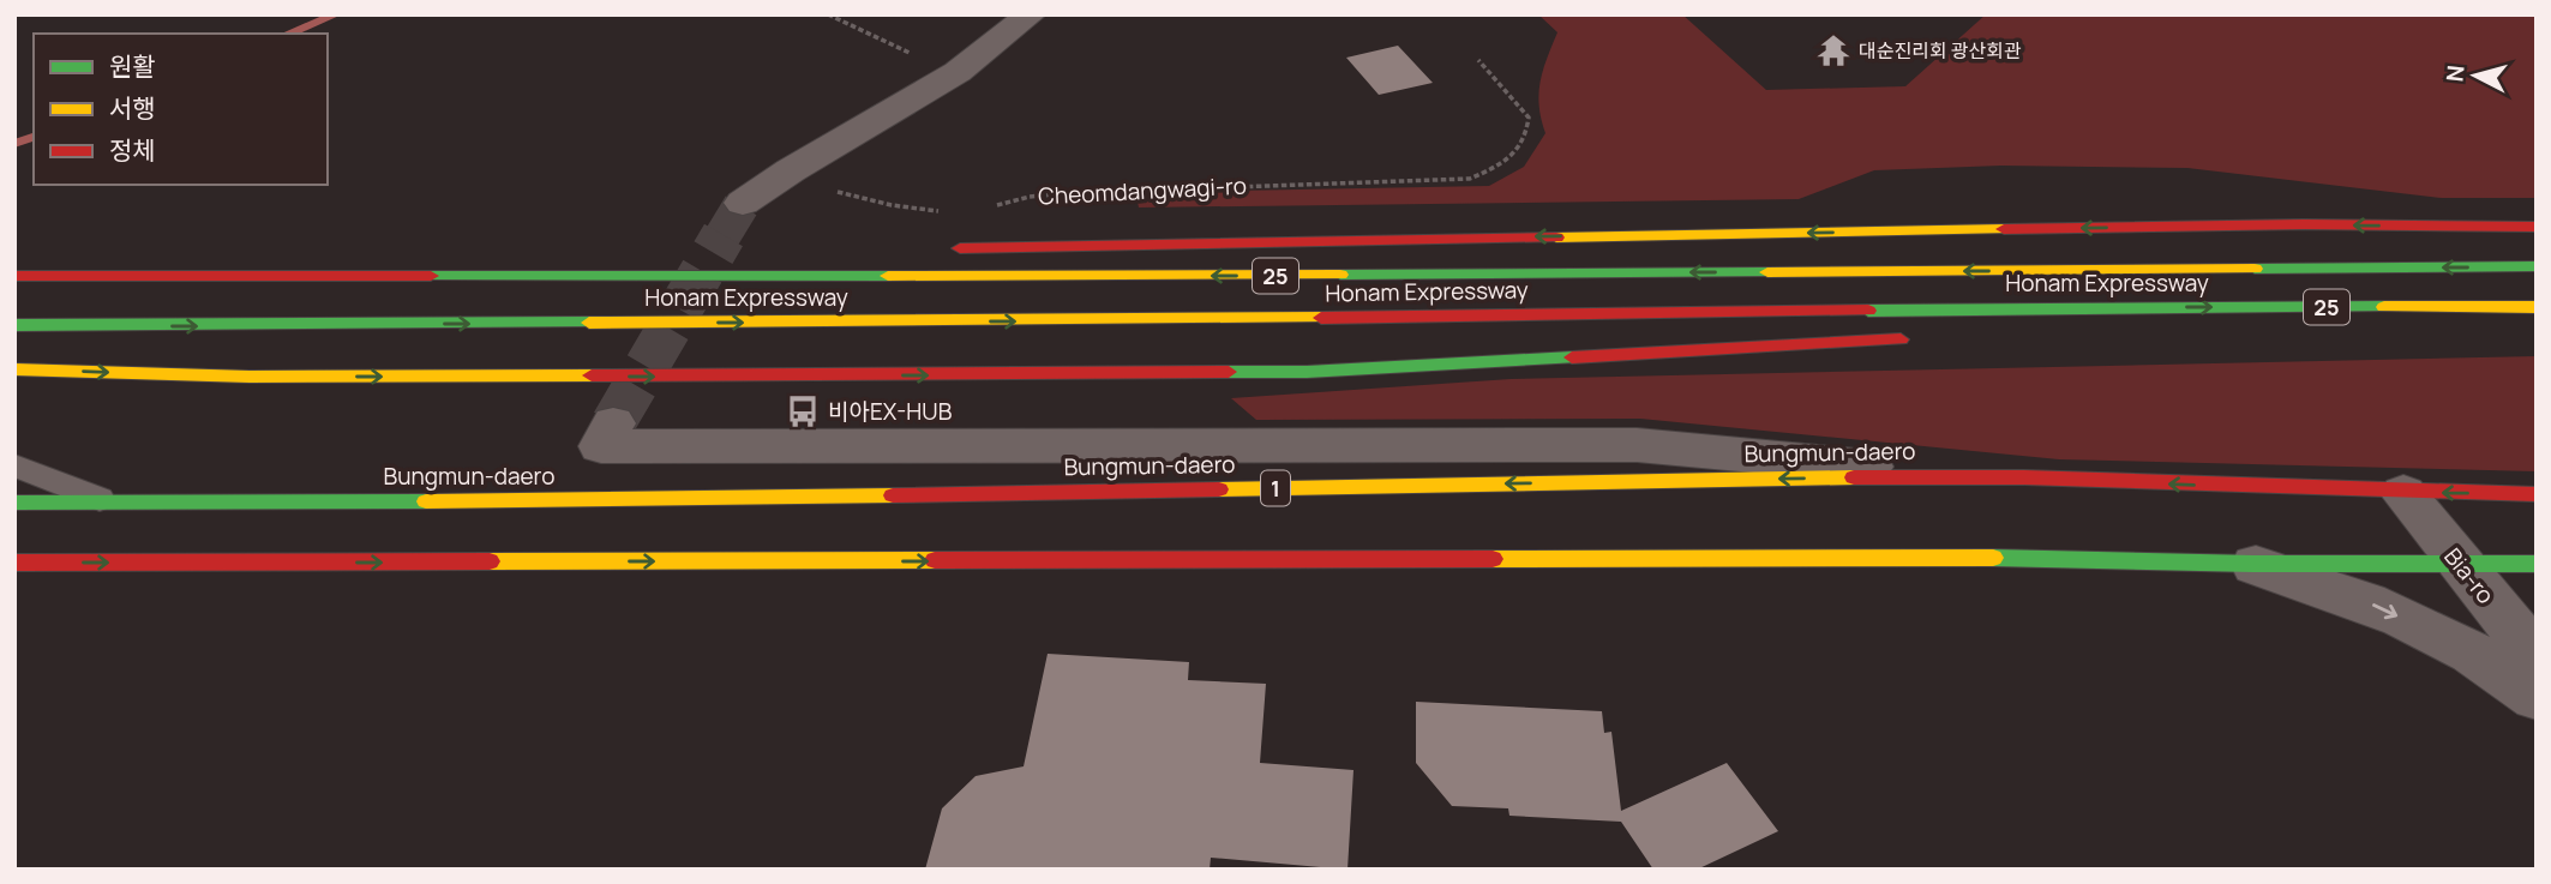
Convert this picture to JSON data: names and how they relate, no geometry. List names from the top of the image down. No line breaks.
{"streets":{"main road":["25","Honam Expressway","Bungmun-daero","1"],"street":["Bia-ro"],"path":["Cheomdangwagi-ro"]},"crossings":[["Bungmun-daero","Bia-ro"]],"places":{"temple":["대순진리회 광산회관"],"bus stop":["비아EX-HUB"]},"legend":["원활","서행","정체"],"north":"left"}
